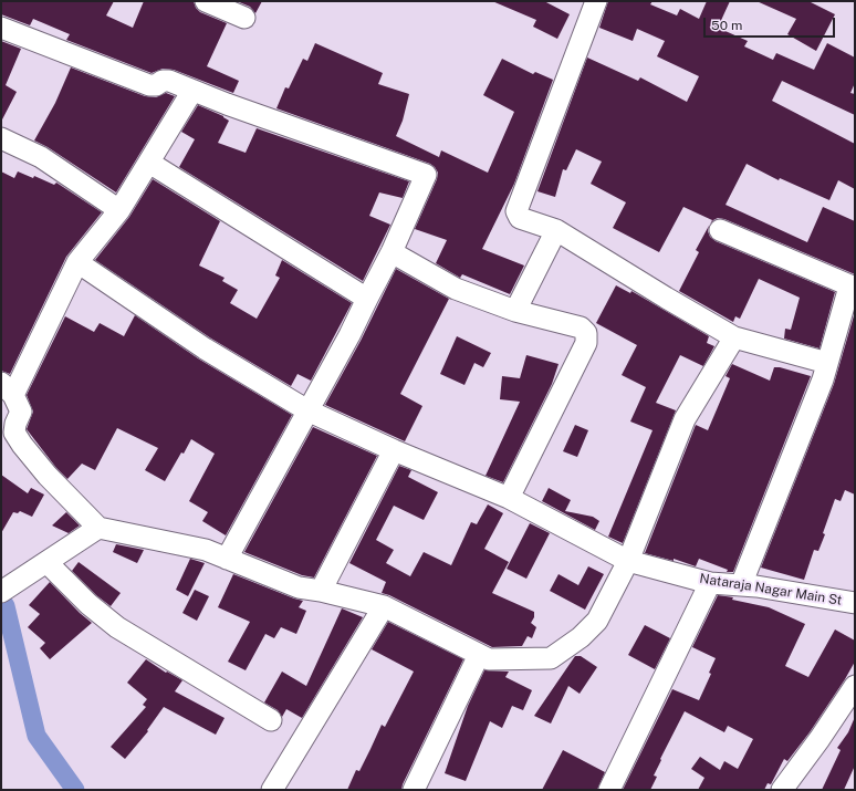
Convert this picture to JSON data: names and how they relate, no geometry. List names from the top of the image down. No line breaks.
{"streets":{"street":["Nataraja Nagar Main St"]},"scale_bar":"50 m"}
